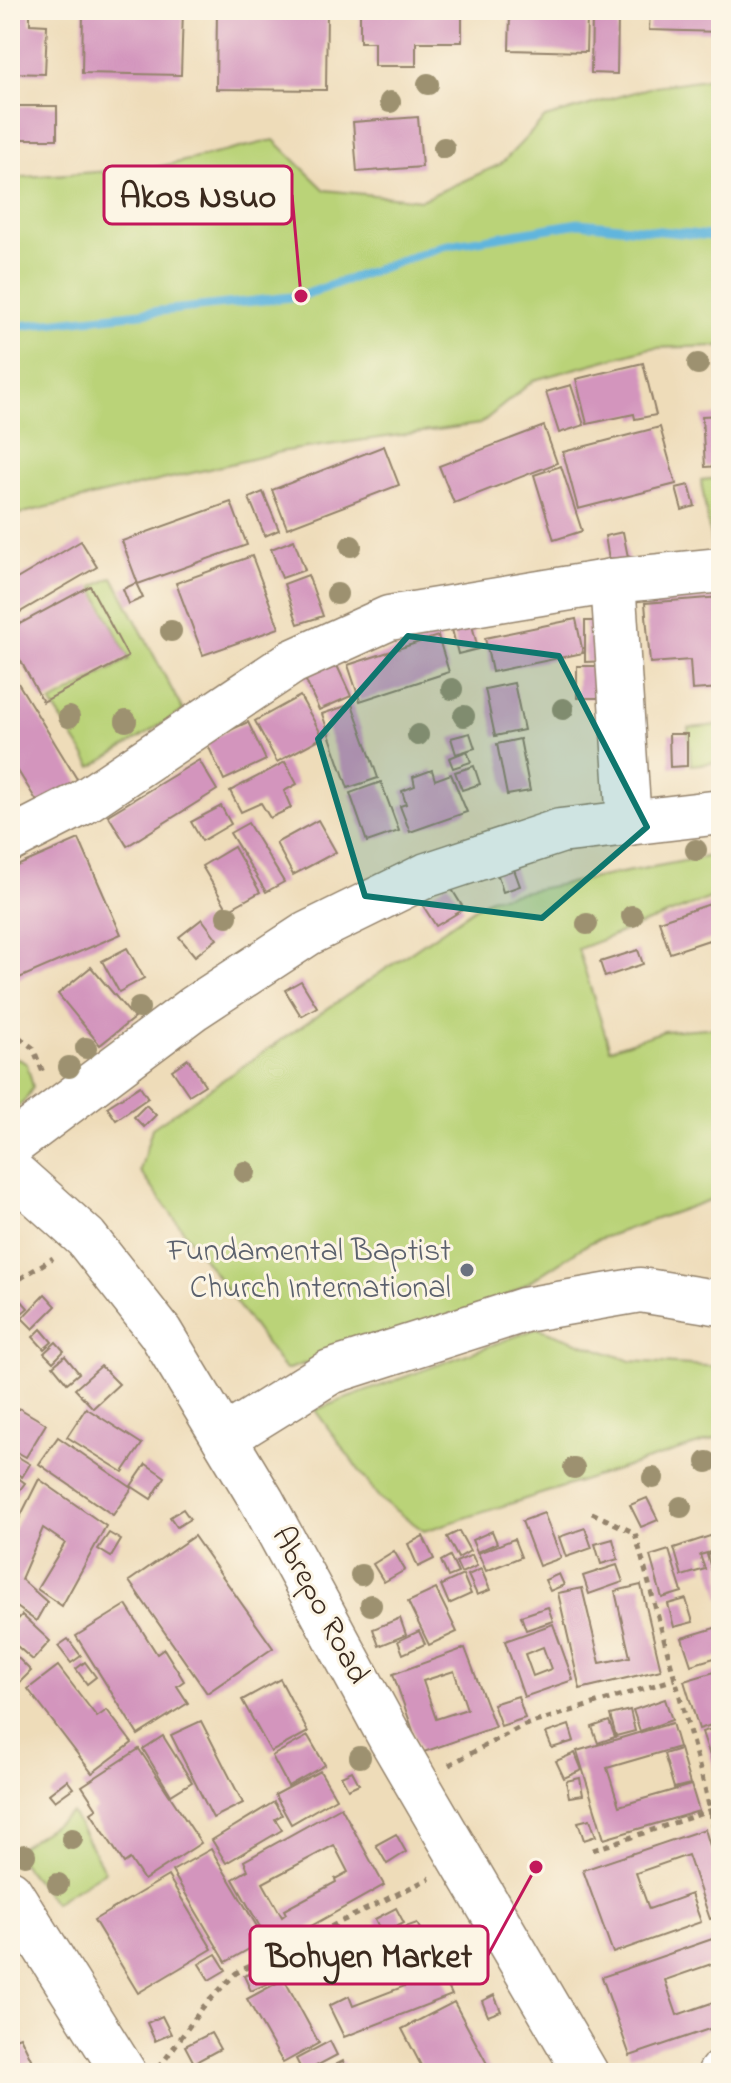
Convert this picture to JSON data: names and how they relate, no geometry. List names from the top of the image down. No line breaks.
{"streets":{"street":["Abrepo Road"]},"places":["Akos Nsuo","Fundamental Baptist Church International","Bohyen Market"]}
